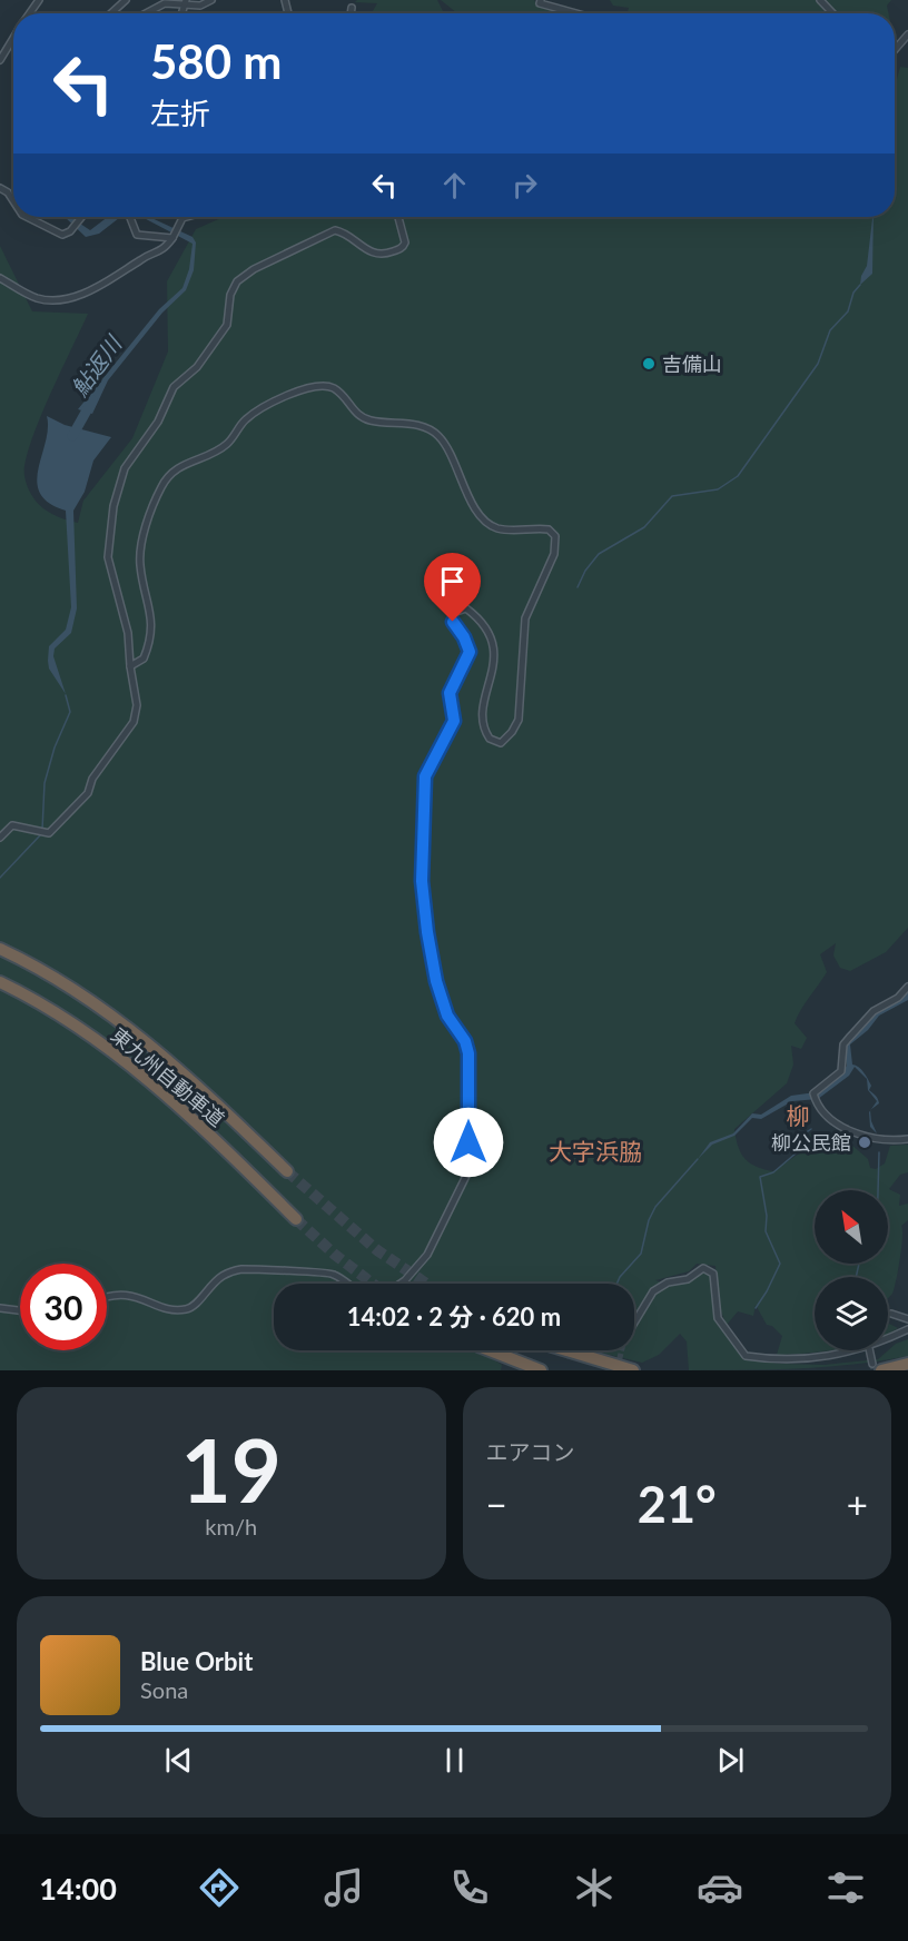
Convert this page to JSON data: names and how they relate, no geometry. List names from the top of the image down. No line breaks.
{"streets":{"highway":["東九州自動車道"]},"districts":["柳","大字浜脇"],"water":["鮎返川"],"places":["吉備山","柳公民館"],"north":"top left","page":{"turn":["580 m","左折"],"limit":"30","trip":"14:02 · 2 分 · 620 m","tile":[["19","km/h"],"エアコン"],"heat":["−","21°","+"],"song":["Blue Orbit","Sona"],"tabs":"14:00"}}
